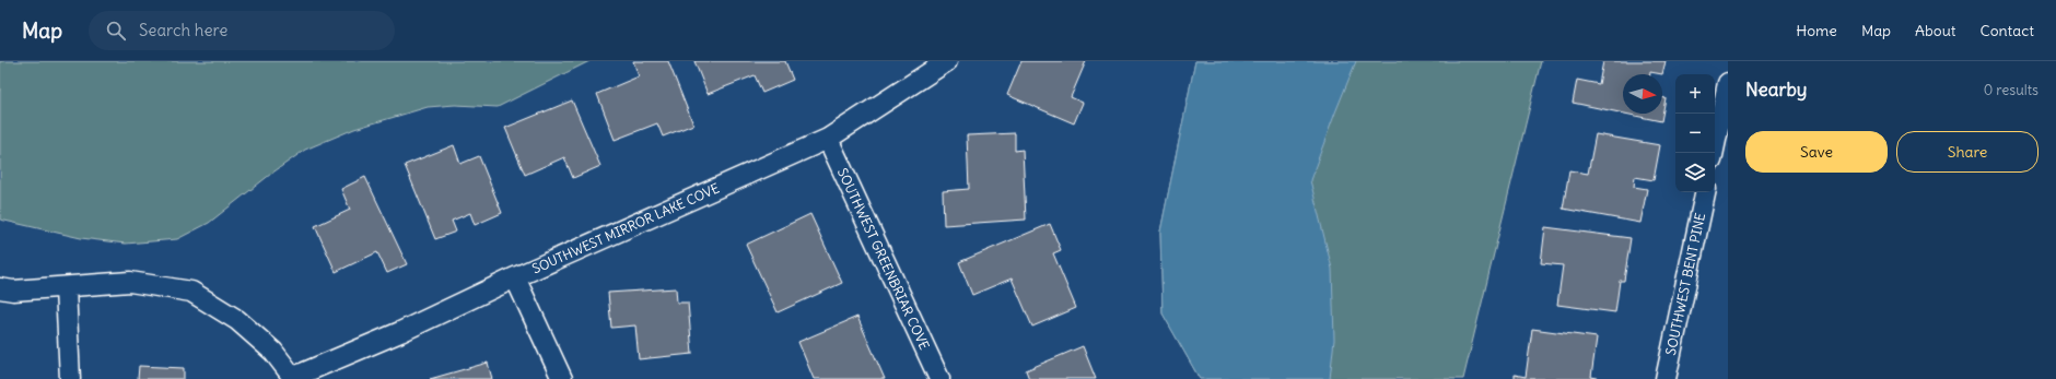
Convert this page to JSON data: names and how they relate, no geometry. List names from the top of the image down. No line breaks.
{"streets":{"street":["SOUTHWEST MIRROR LAKE COVE","SOUTHWEST GREENBRIAR COVE","SOUTHWEST BENT PINE"]},"crossings":[["SOUTHWEST MIRROR LAKE COVE","SOUTHWEST GREENBRIAR COVE"]],"north":"right","page":{"header":"Map","search":"Search here","nav":["Home","Map","About","Contact"],"heading":["Nearby","0 results"],"map_buttons":["+","−"],"buttons":["Save","Share"]}}
